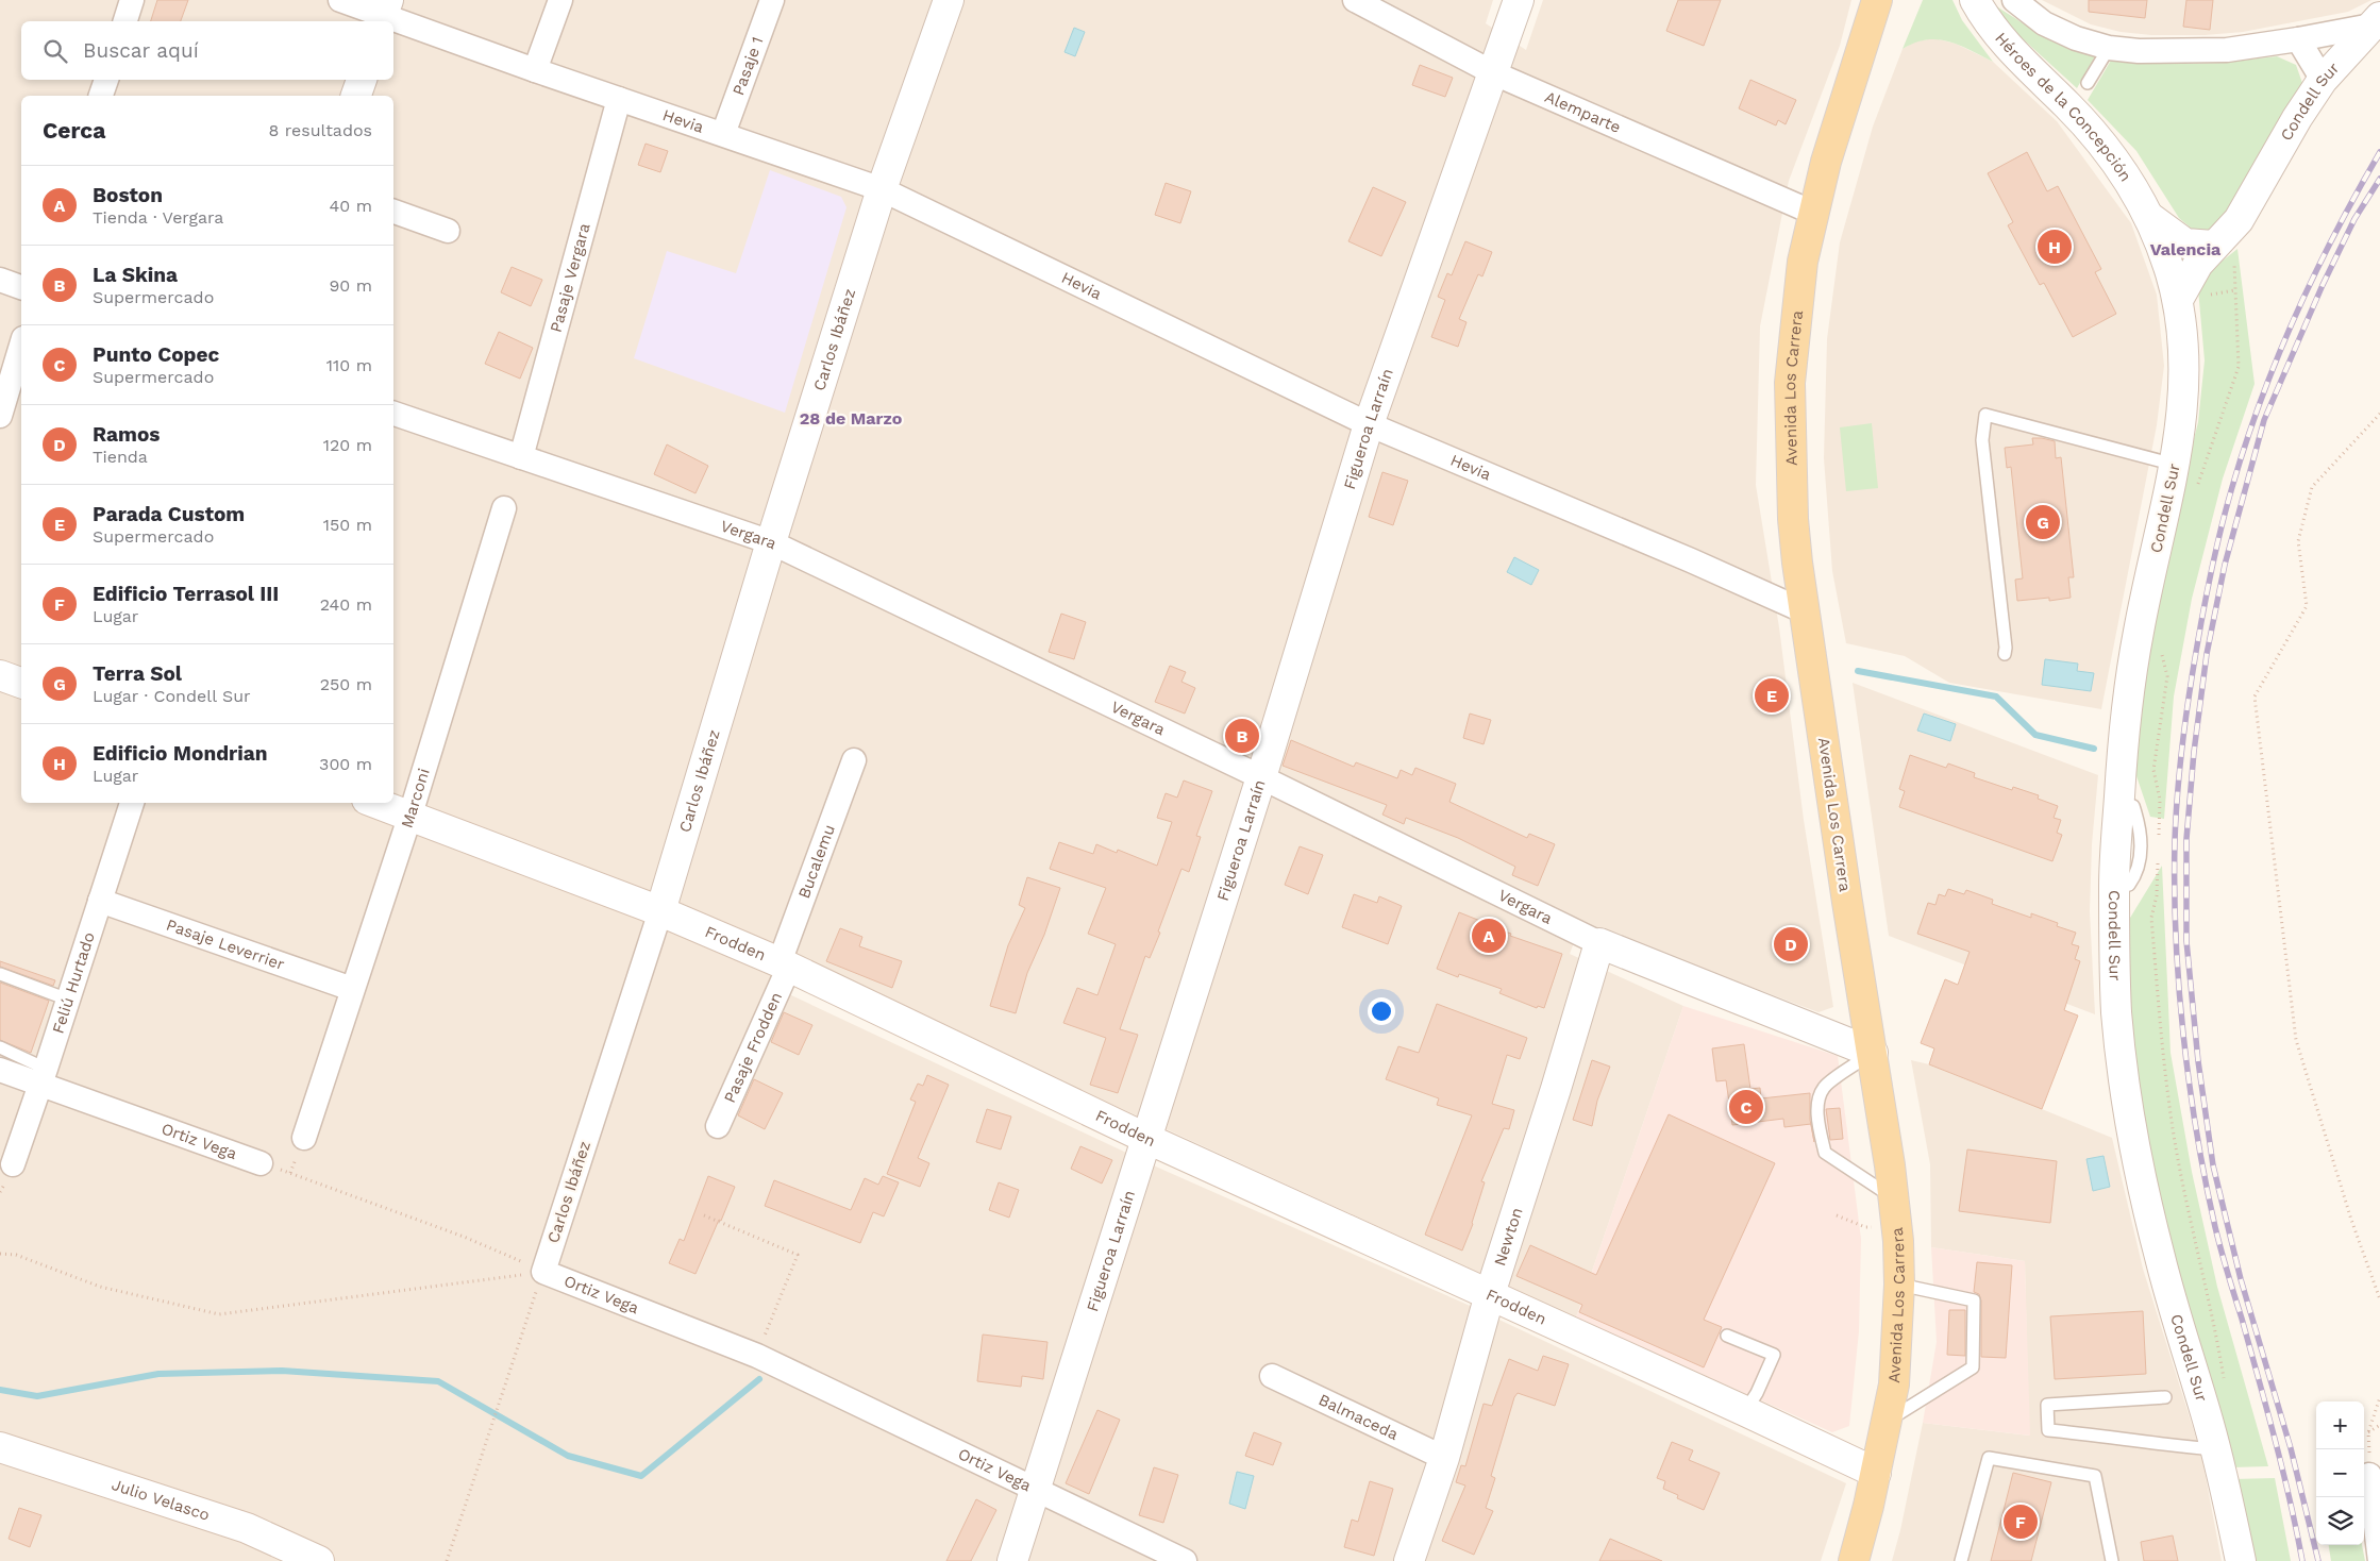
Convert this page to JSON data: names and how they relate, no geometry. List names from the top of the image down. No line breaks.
{"streets":{"main road":["Avenida Los Carrera"],"street":["Pasaje 1","Condell Sur","Héroes de la Concepción","Alemparte","Hevia","Pasaje Vergara","Carlos Ibáñez","Figueroa Larraín","Vergara","Marconi","Bucalemu","Frodden","Pasaje Leverrier","Feliú Hurtado","Pasaje Frodden","Ortiz Vega","Newton","Balmaceda","Julio Velasco"]},"crossings":[["Pasaje 1","Hevia"],["Condell Sur","Héroes de la Concepción"],["Alemparte","Avenida Los Carrera"],["Alemparte","Figueroa Larraín"],["Hevia","Pasaje Vergara"],["Hevia","Carlos Ibáñez"],["Hevia","Avenida Los Carrera"],["Hevia","Figueroa Larraín"],["Pasaje Vergara","Vergara"],["Carlos Ibáñez","Vergara"],["Carlos Ibáñez","Frodden"],["Carlos Ibáñez","Ortiz Vega"],["Avenida Los Carrera","Vergara"],["Avenida Los Carrera","Frodden"],["Figueroa Larraín","Vergara"],["Figueroa Larraín","Frodden"],["Figueroa Larraín","Ortiz Vega"],["Vergara","Newton"],["Marconi","Frodden"],["Marconi","Pasaje Leverrier"],["Bucalemu","Frodden"],["Bucalemu","Pasaje Frodden"],["Frodden","Pasaje Frodden"],["Frodden","Newton"],["Pasaje Leverrier","Feliú Hurtado"],["Feliú Hurtado","Ortiz Vega"],["Newton","Balmaceda"]],"districts":["Valencia","28 de Marzo"],"page":{"search":"Buscar aquí","heading":["Cerca","8 resultados"],"list":[{"mark":"A","name":"Boston","note":"Tienda · Vergara","value":"40 m"},{"mark":"B","name":"La Skina","note":"Supermercado","value":"90 m"},{"mark":"C","name":"Punto Copec","note":"Supermercado","value":"110 m"},{"mark":"D","name":"Ramos","note":"Tienda","value":"120 m"},{"mark":"E","name":"Parada Custom","note":"Supermercado","value":"150 m"},{"mark":"F","name":"Edificio Terrasol III","note":"Lugar","value":"240 m"},{"mark":"G","name":"Terra Sol","note":"Lugar · Condell Sur","value":"250 m"},{"mark":"H","name":"Edificio Mondrian","note":"Lugar","value":"300 m"}],"pins":["H","G","E","B","A","D","C","F"],"map_buttons":["+","−"]}}
